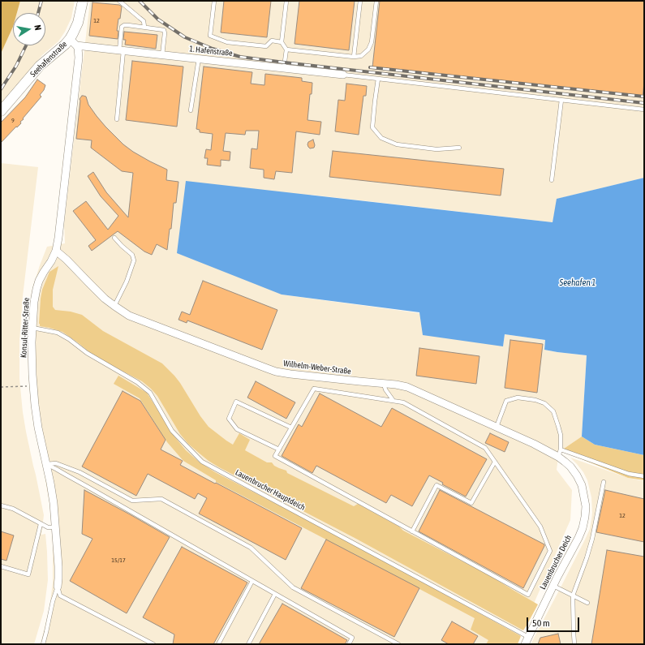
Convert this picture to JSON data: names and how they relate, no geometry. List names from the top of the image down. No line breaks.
{"streets":{"main road":["Seehafenstraße"],"street":["1. Hafenstraße","Konsul-Ritter-Straße","Wilhelm-Weber-Straße","Lauenbrucher Deich"],"lane":["Lauenbrucher Hauptdeich"]},"crossings":[["1. Hafenstraße","Seehafenstraße"],["1. Hafenstraße","Konsul-Ritter-Straße"],["Seehafenstraße","Konsul-Ritter-Straße"],["Konsul-Ritter-Straße","Wilhelm-Weber-Straße"],["Konsul-Ritter-Straße","Lauenbrucher Hauptdeich"],["Wilhelm-Weber-Straße","Lauenbrucher Deich"],["Lauenbrucher Hauptdeich","Lauenbrucher Deich"]],"water":["Seehafen 1"],"house_numbers":["12","9","12","15/17"],"scale_bar":"50 m","north":"right"}
